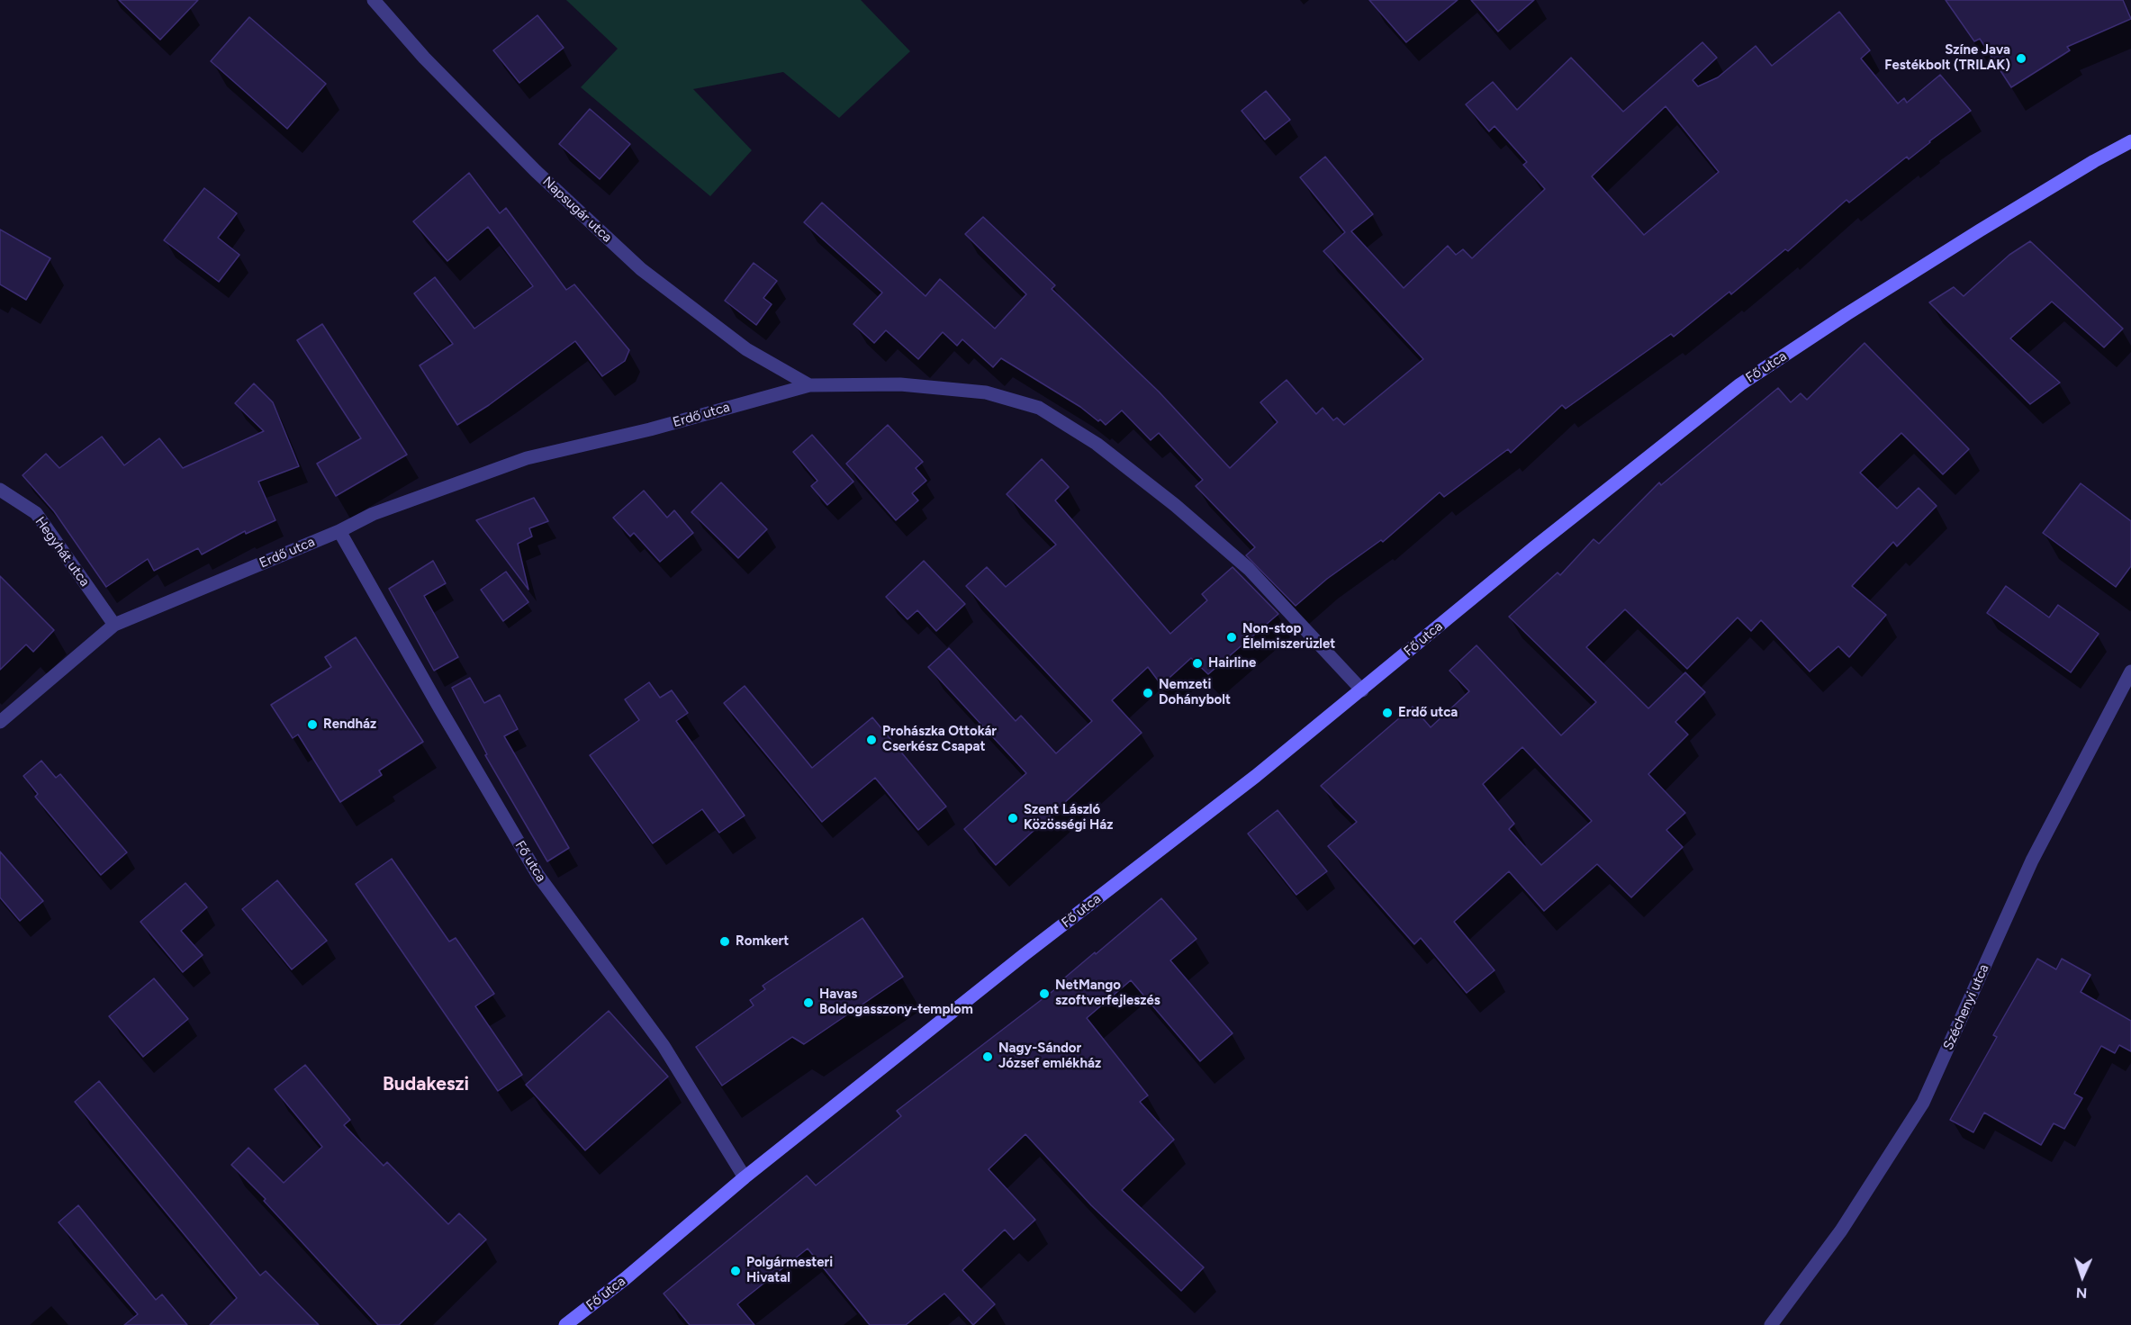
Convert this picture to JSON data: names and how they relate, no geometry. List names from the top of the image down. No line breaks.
{"streets":{"main road":["Fő utca"],"street":["Napsugár utca","Erdő utca","Hegyhát utca","Széchenyi utca"]},"crossings":[["Napsugár utca","Erdő utca"],["Fő utca","Erdő utca"],["Erdő utca","Hegyhát utca"]],"districts":["Budakeszi"],"places":["Színe Java Festékbolt (TRILAK)","Non-stop Élelmiszerüzlet","Hairline","Nemzeti Dohánybolt","Erdő utca","Rendház","Prohászka Ottokár Cserkész Csapat","Szent László Közösségi Ház","Romkert","NetMango szoftverfejleszés","Havas Boldogasszony-templom","Nagy-Sándor József emlékház","Polgármesteri Hivatal"],"north":"bottom"}
